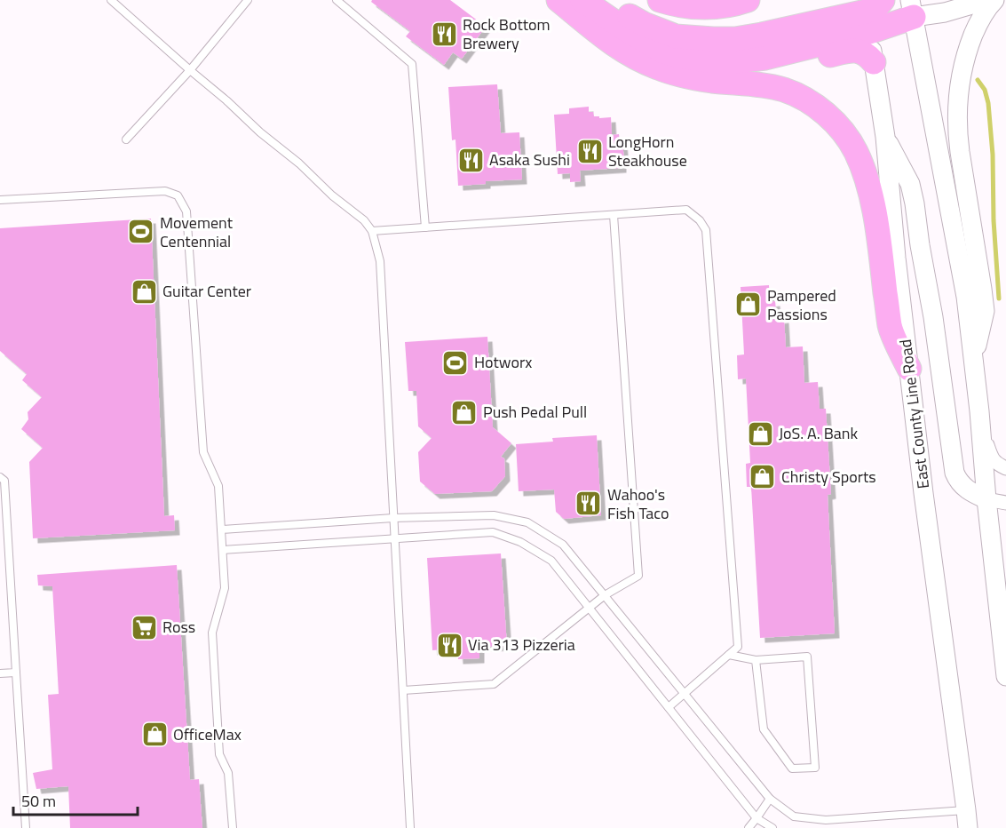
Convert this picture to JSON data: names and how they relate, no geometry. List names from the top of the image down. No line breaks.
{"streets":{"main road":["East County Line Road"]},"places":{"restaurant":["Rock Bottom Brewery","LongHorn Steakhouse","Asaka Sushi","Wahoo's Fish Taco","Via 313 Pizzeria"],"sports":["Movement Centennial","Hotworx"],"shop":["Guitar Center","Pampered Passions","Push Pedal Pull","JoS. A. Bank","Christy Sports","OfficeMax"],"supermarket":["Ross"]},"scale_bar":"50 m"}
